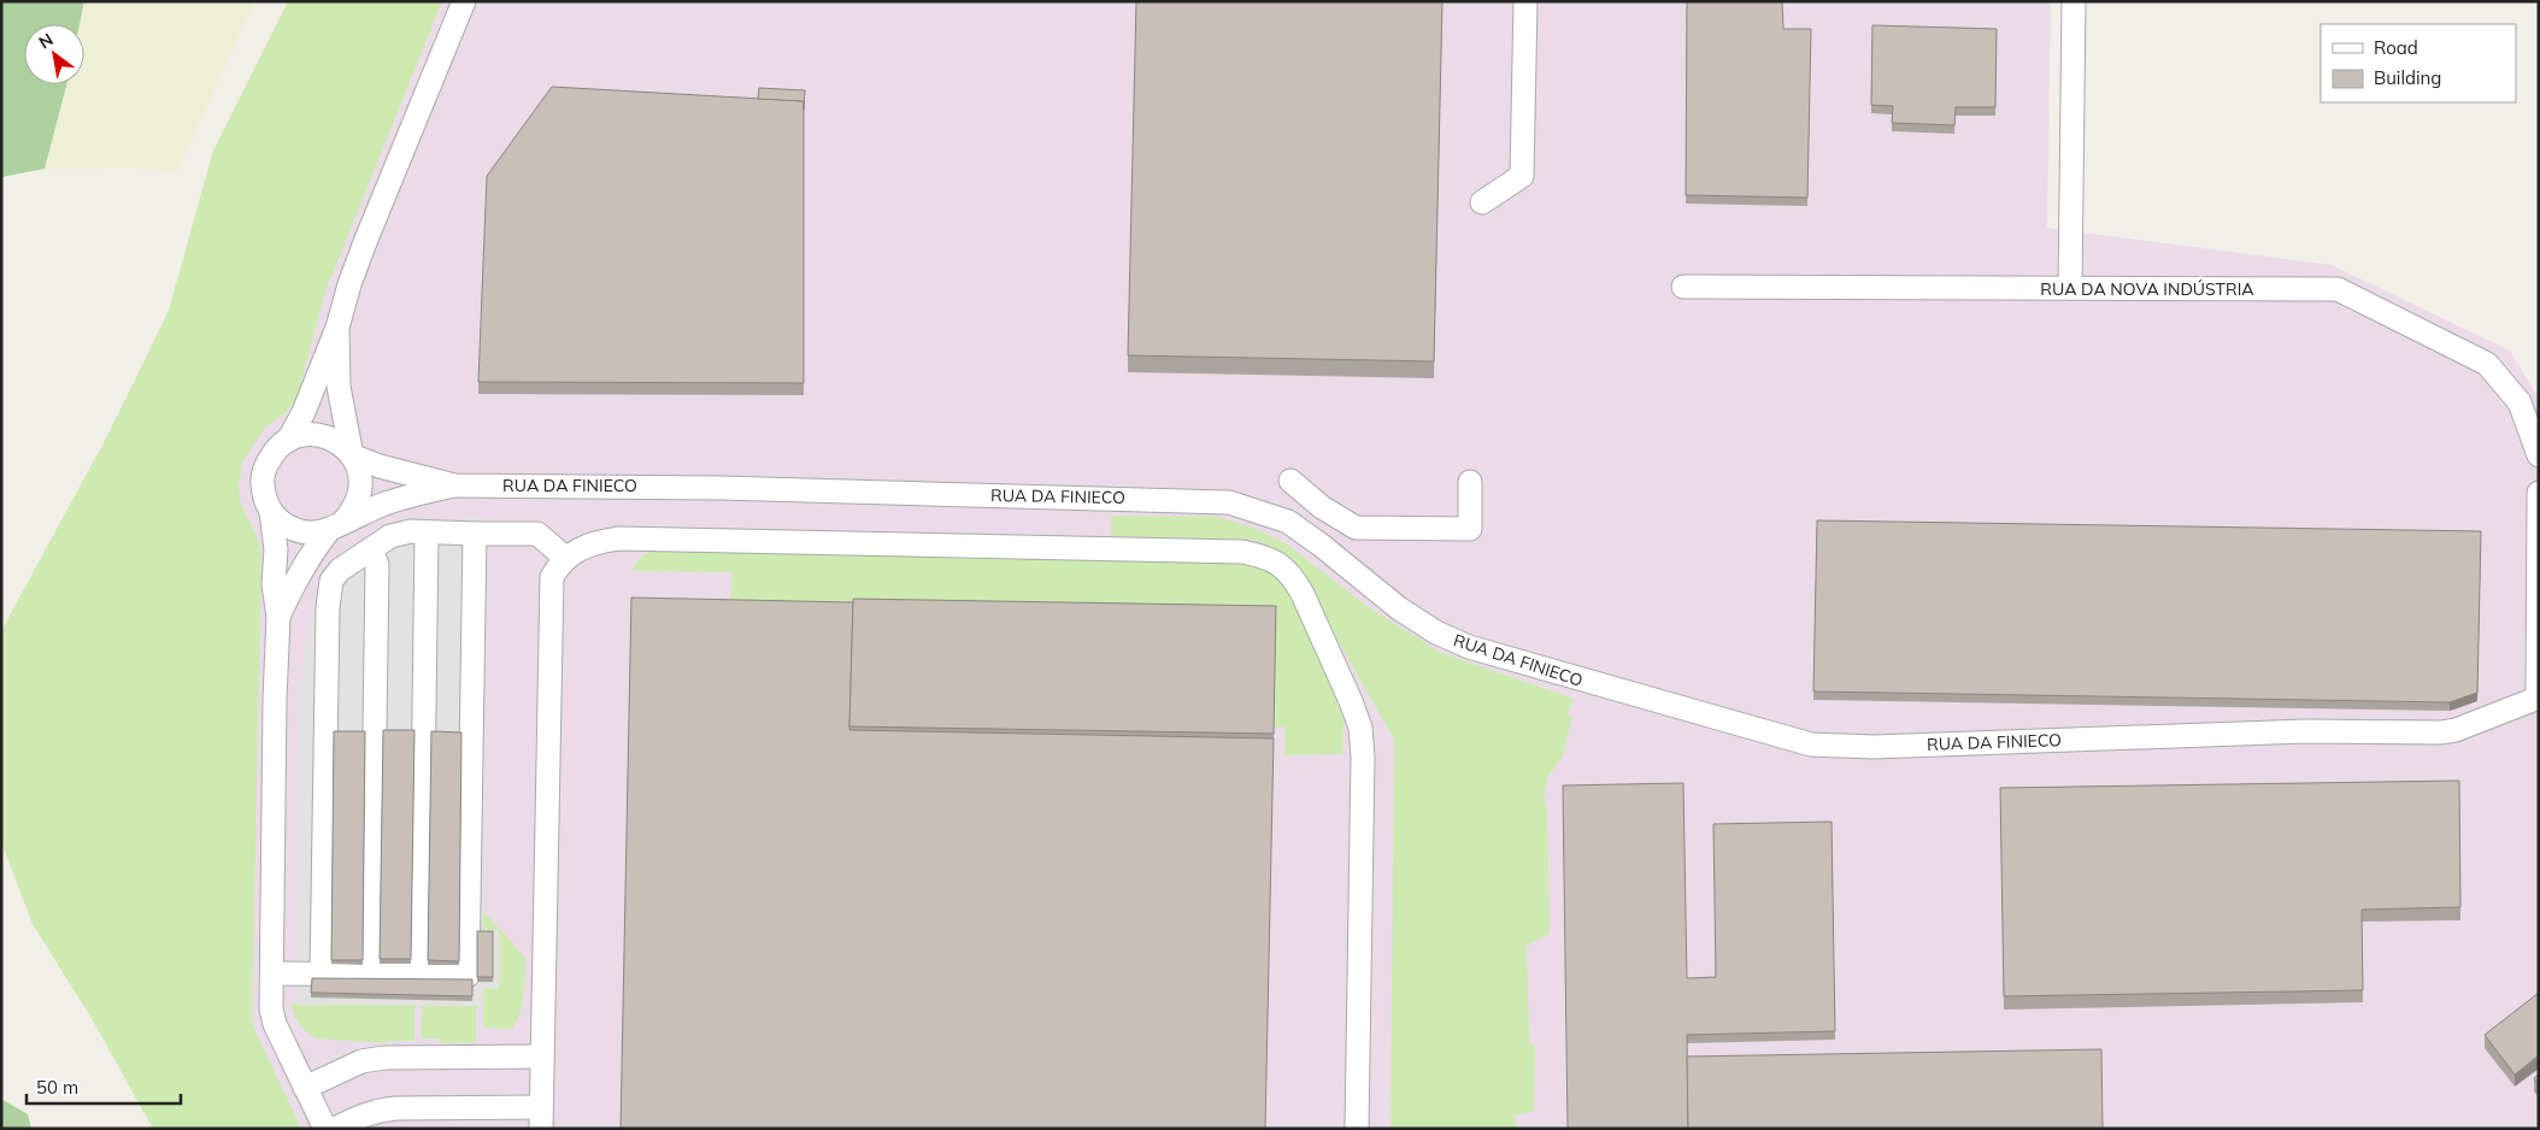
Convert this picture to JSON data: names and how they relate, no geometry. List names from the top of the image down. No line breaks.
{"streets":{"street":["RUA DA NOVA INDÚSTRIA","RUA DA FINIECO"]},"legend":["Road","Building"],"scale_bar":"50 m","north":"top left"}
